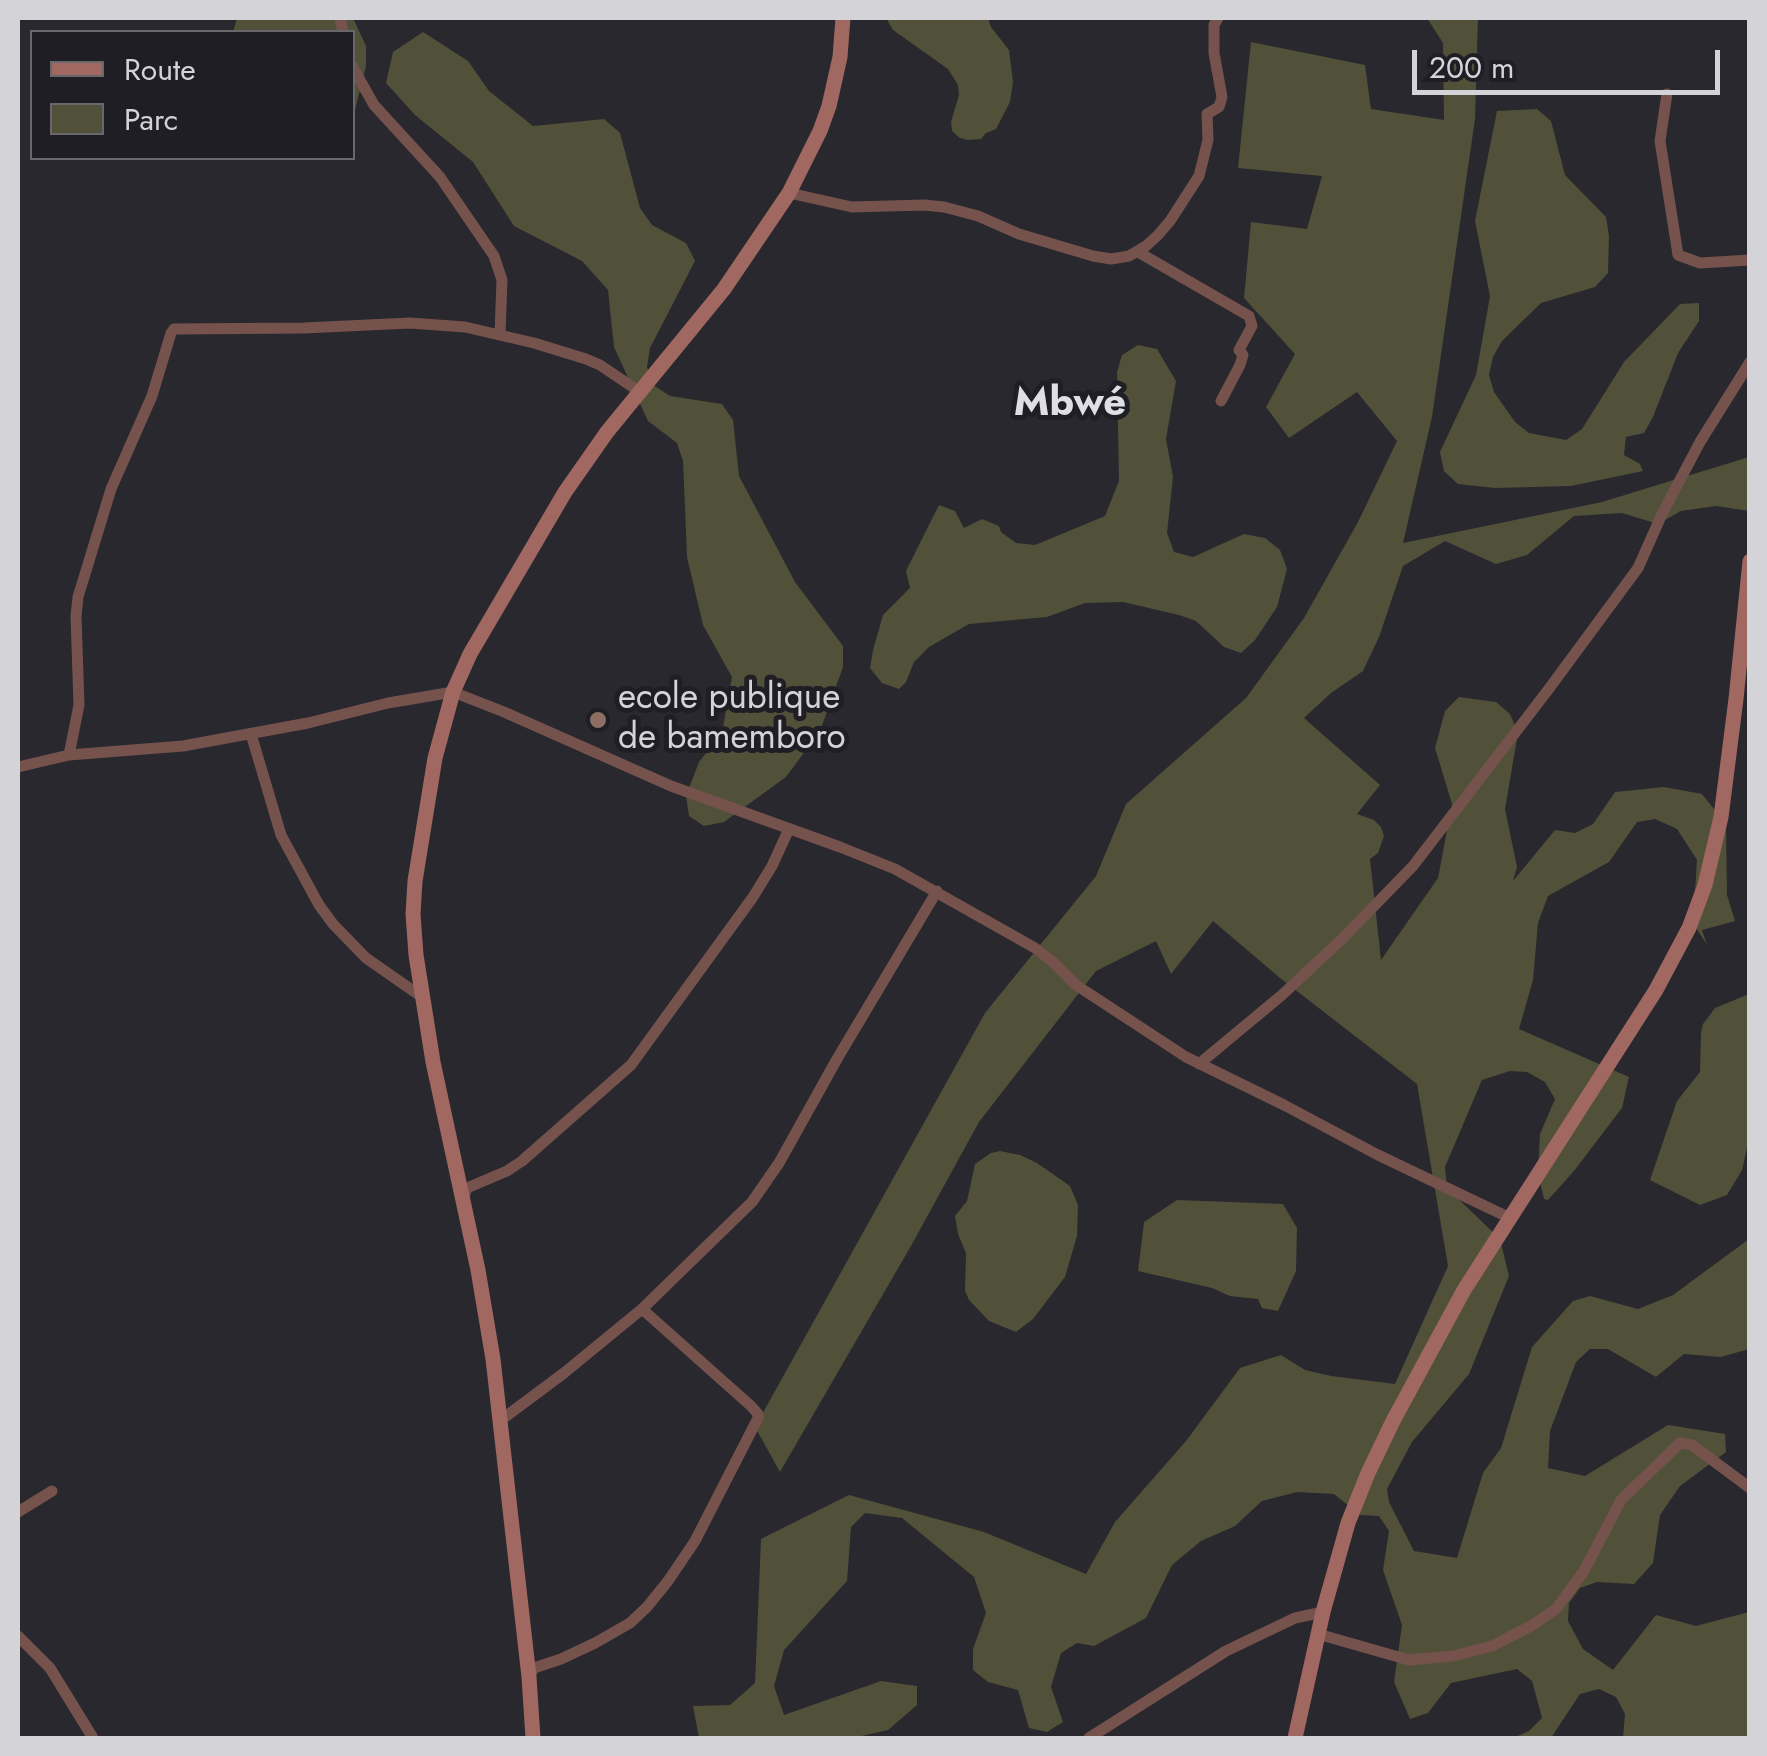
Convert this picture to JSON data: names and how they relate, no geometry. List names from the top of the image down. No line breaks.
{"districts":["Mbwé"],"places":["ecole publique de bamemboro"],"legend":["Route","Parc"],"scale_bar":"200 m"}
